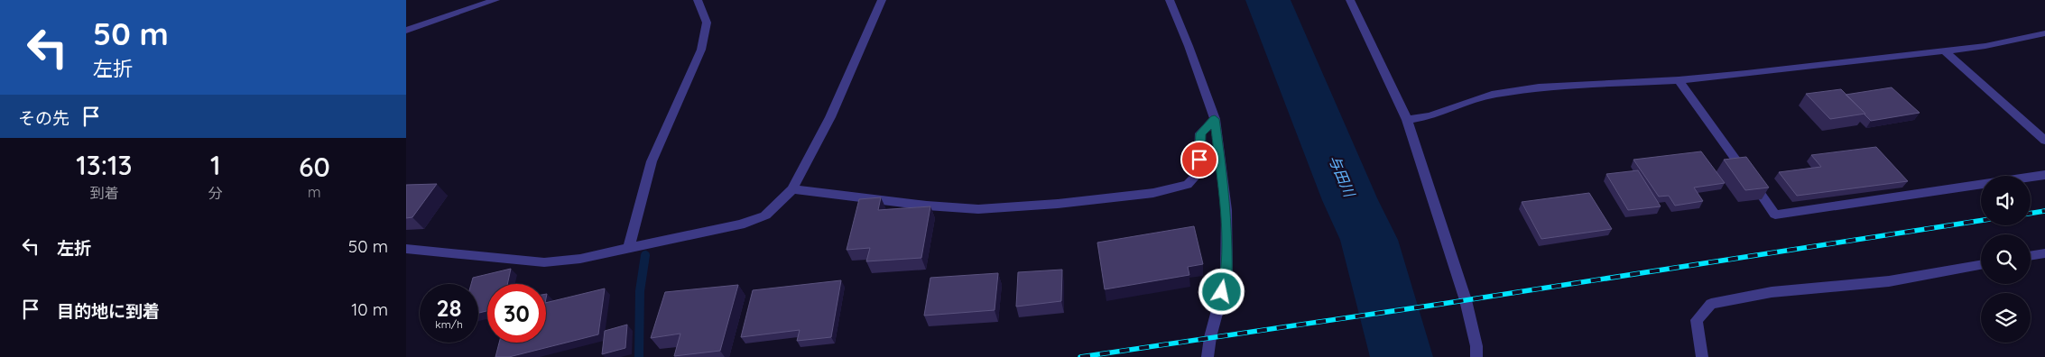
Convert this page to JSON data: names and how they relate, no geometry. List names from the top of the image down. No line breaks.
{"water":["与田川"],"page":{"turn":["50 m","左折"],"then":"その先","eta":["13:13","到着","1","分","60","m"],"list":[{"name":"左折","value":"50 m"},{"name":"目的地に到着","value":"10 m"}],"speed":"28 km/h","limit":"30"}}
